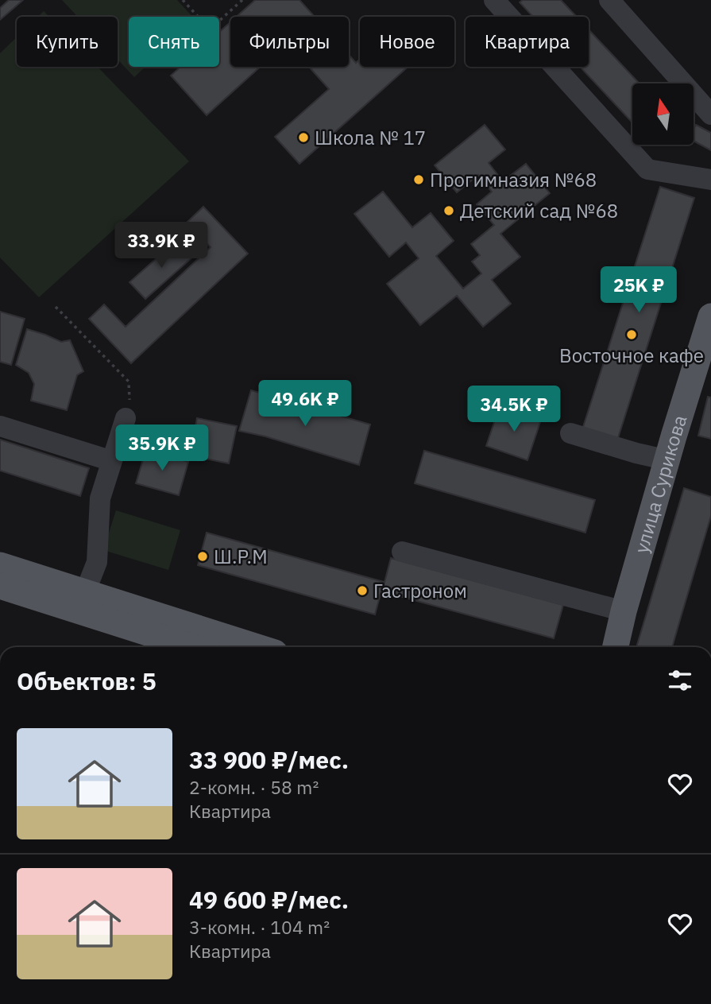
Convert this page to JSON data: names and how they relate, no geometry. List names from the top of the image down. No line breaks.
{"streets":{"main road":["улица Сурикова"]},"places":["Школа № 17","Прогимназия №68","Детский сад №68","Восточное кафе","Ш.Р.М","Гастроном"],"north":"top","page":{"chip":["Купить","Снять","Фильтры","Новое","Квартира"],"price":["33.9K ₽","25K ₽","49.6K ₽","34.5K ₽","35.9K ₽"],"heading":"Объектов: 5","list":[{"name":"33 900 ₽/мес.","note":"2-комн. · 58 m² · Квартира"},{"name":"49 600 ₽/мес.","note":"3-комн. · 104 m² · Квартира"}]}}
